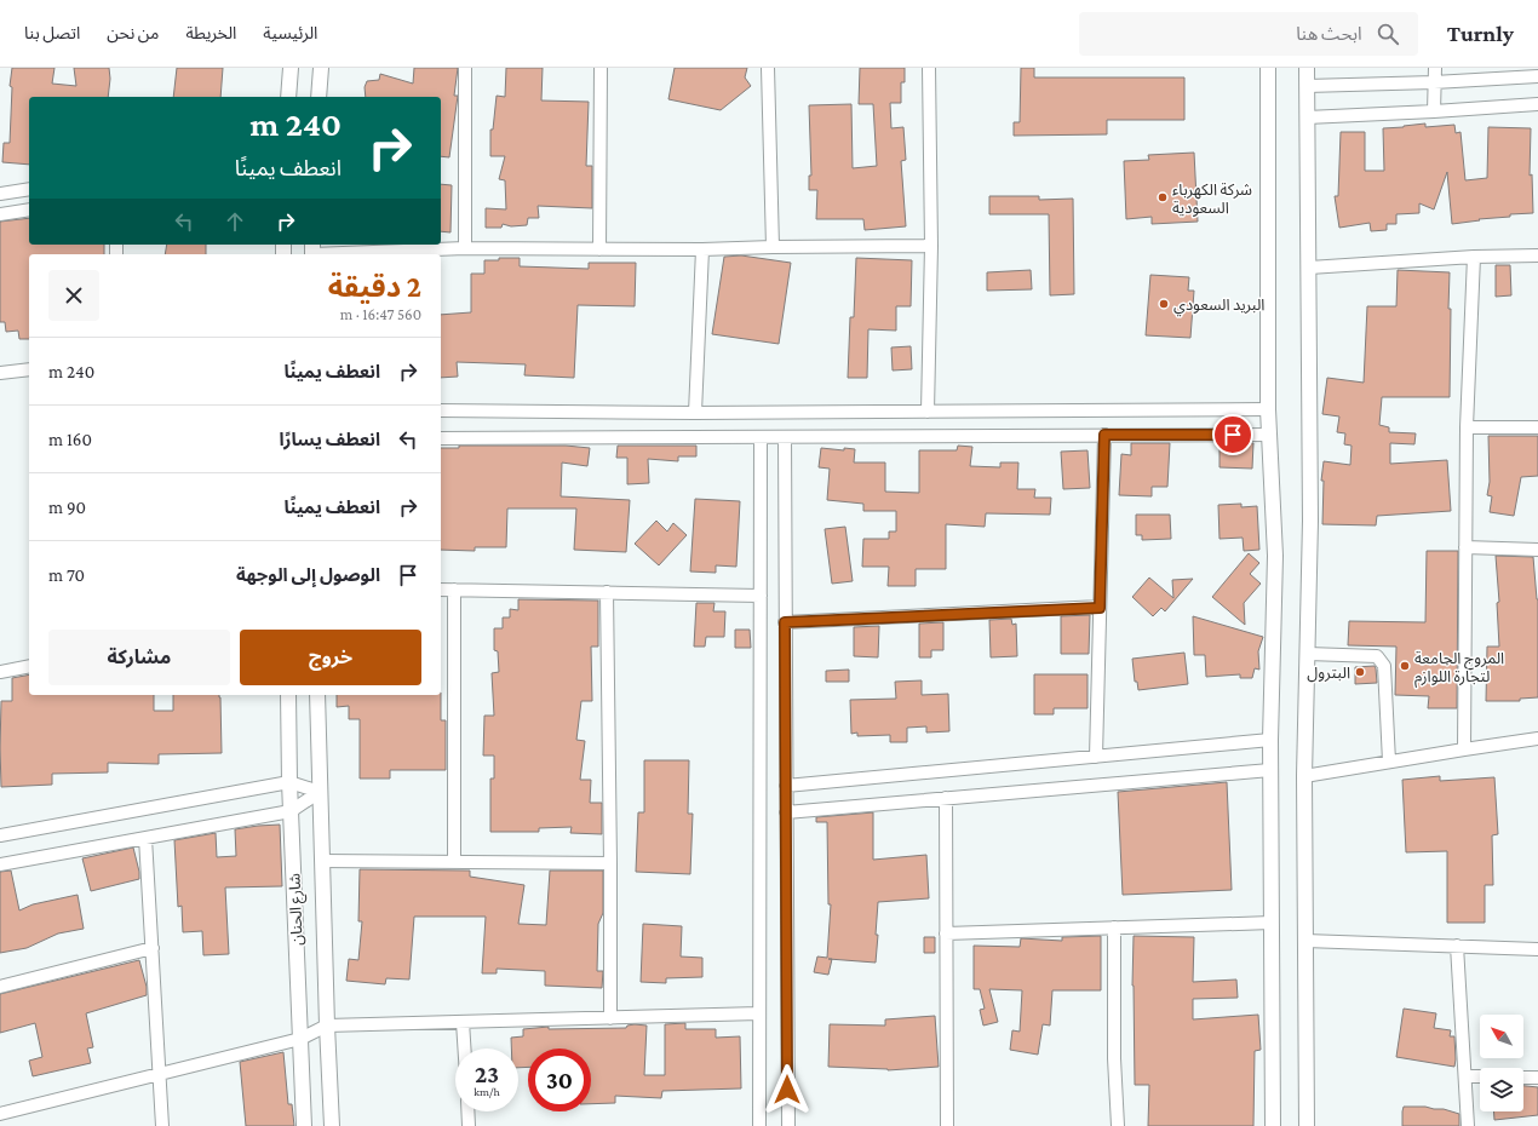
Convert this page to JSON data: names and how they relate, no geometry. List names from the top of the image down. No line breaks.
{"streets":{"street":["شارع الحنان"]},"places":["شركة الكهرباء السعودية","البريد السعودي","المروج الجامعة لتجارة اللوازم","البترول"],"north":"top left","page":{"header":"Turnly","search":"ابحث هنا","nav":["الرئيسية","الخريطة","من نحن","اتصل بنا"],"turn":["240 m","انعطف يمينًا"],"heading":["2 دقيقة","560 m · 16:47"],"list":[{"name":"انعطف يمينًا","value":"240 m"},{"name":"انعطف يسارًا","value":"160 m"},{"name":"انعطف يمينًا","value":"90 m"},{"name":"الوصول إلى الوجهة","value":"70 m"}],"buttons":["خروج","مشاركة"],"speed":"23 km/h","limit":"30"}}
